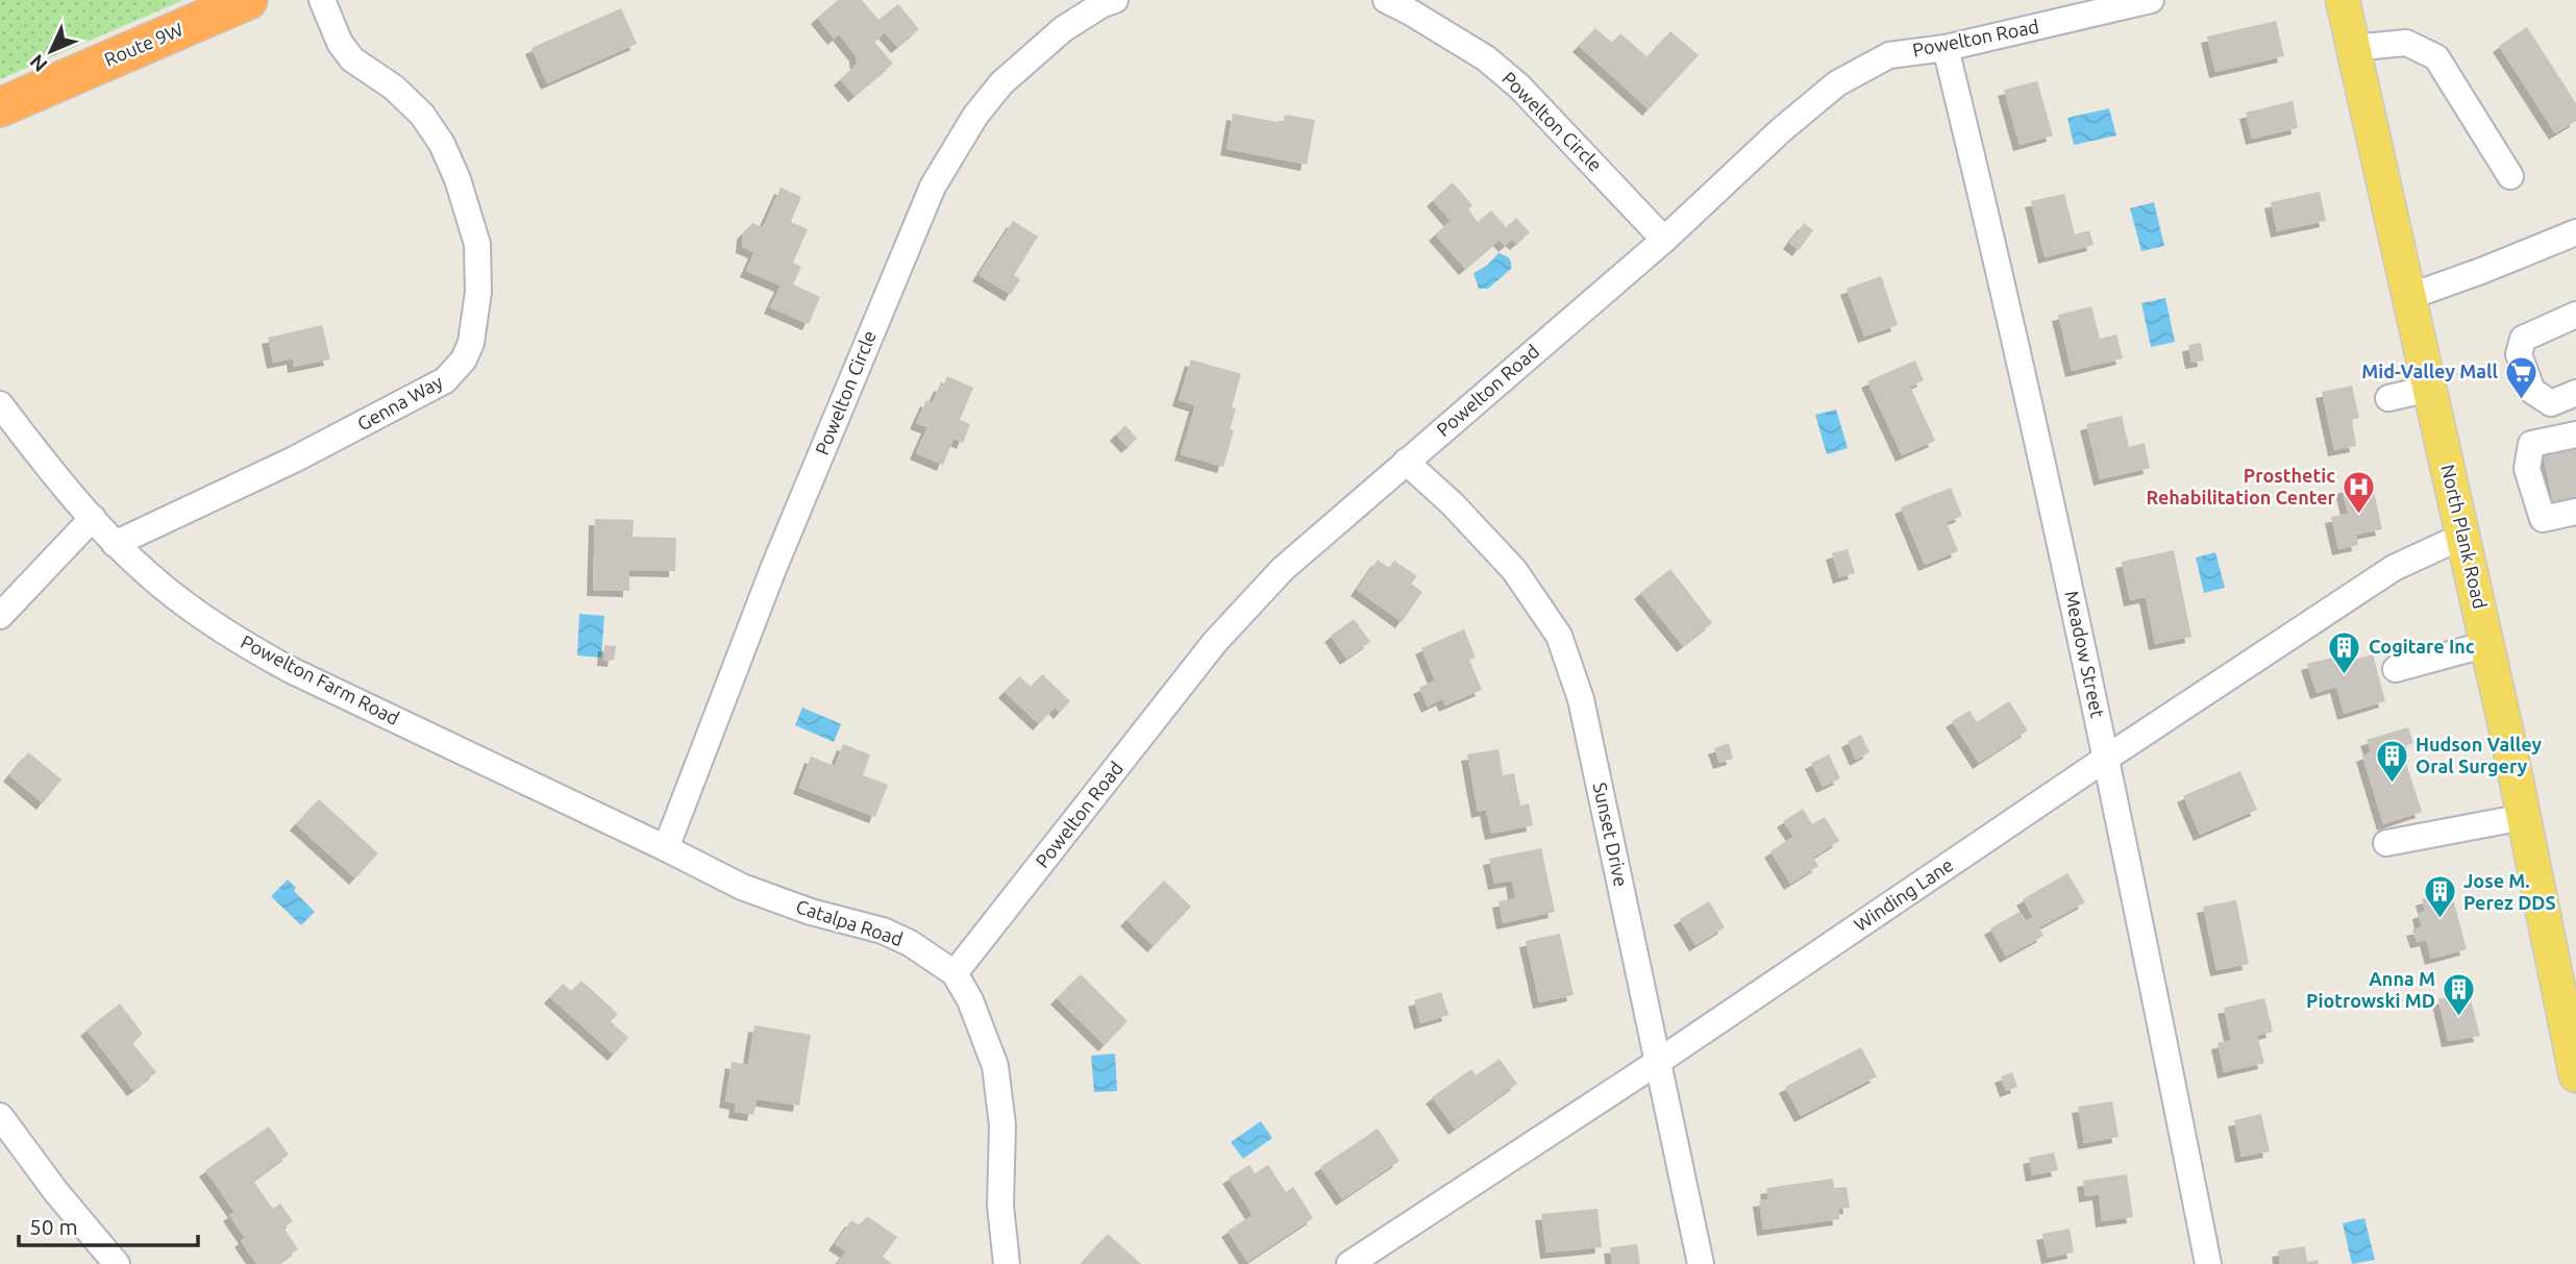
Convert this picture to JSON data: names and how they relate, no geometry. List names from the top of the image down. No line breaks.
{"streets":{"highway":["Route 9W"],"main road":["North Plank Road"],"street":["Powelton Road","Powelton Circle","Genna Way","Meadow Street","Powelton Farm Road","Sunset Drive","Winding Lane","Catalpa Road"]},"crossings":[["Powelton Road","Powelton Circle"],["Powelton Road","Meadow Street"],["Powelton Road","Sunset Drive"],["Powelton Road","Catalpa Road"],["Powelton Circle","Powelton Farm Road"],["Powelton Circle","Catalpa Road"],["Genna Way","Powelton Farm Road"],["North Plank Road","Winding Lane"],["Meadow Street","Winding Lane"],["Powelton Farm Road","Catalpa Road"],["Sunset Drive","Winding Lane"]],"places":{"supermarket":["Mid-Valley Mall"],"hospital":["Prosthetic Rehabilitation Center"],"building":["Cogitare Inc","Hudson Valley Oral Surgery","Jose M. Perez DDS","Anna M Piotrowski MD"]},"scale_bar":"50 m","north":"bottom left"}
